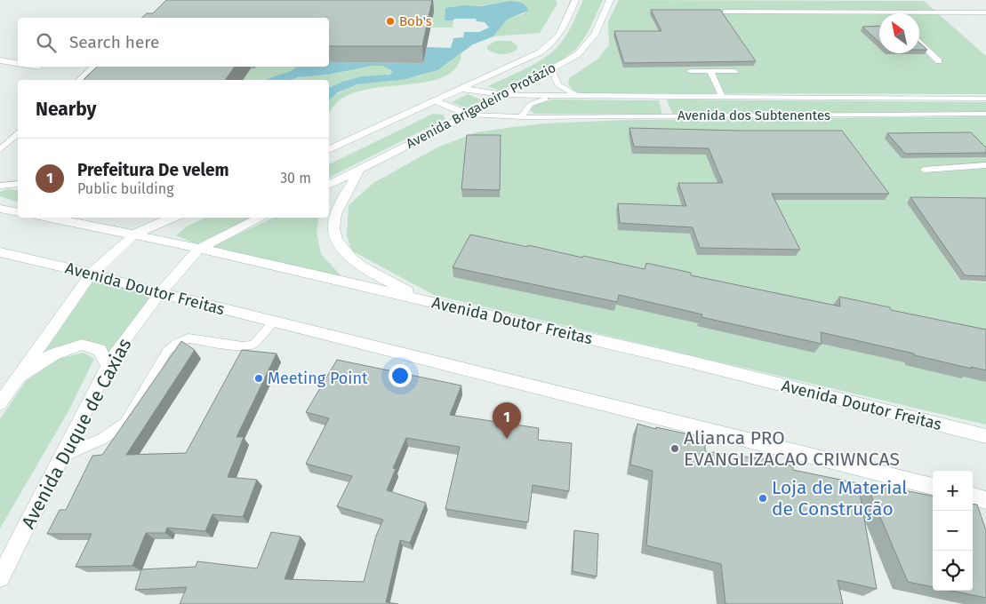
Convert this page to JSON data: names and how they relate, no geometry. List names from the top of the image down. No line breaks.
{"streets":{"main road":["Avenida Brigadeiro Protázio","Avenida Doutor Freitas","Avenida Duque de Caxias"],"lane":["Avenida dos Subtenentes"]},"crossings":[["Avenida Brigadeiro Protázio","Avenida dos Subtenentes"],["Avenida Doutor Freitas","Avenida Duque de Caxias"]],"places":["Bob's","Meeting Point","Alianca PRO EVANGLIZACAO CRIWNCAS","Loja de Material de Construção"],"north":"top left","page":{"search":"Search here","heading":"Nearby","list":[{"mark":"1","name":"Prefeitura De velem","note":"Public building","value":"30 m"}],"pins":"1","map_buttons":["+","−"]}}
